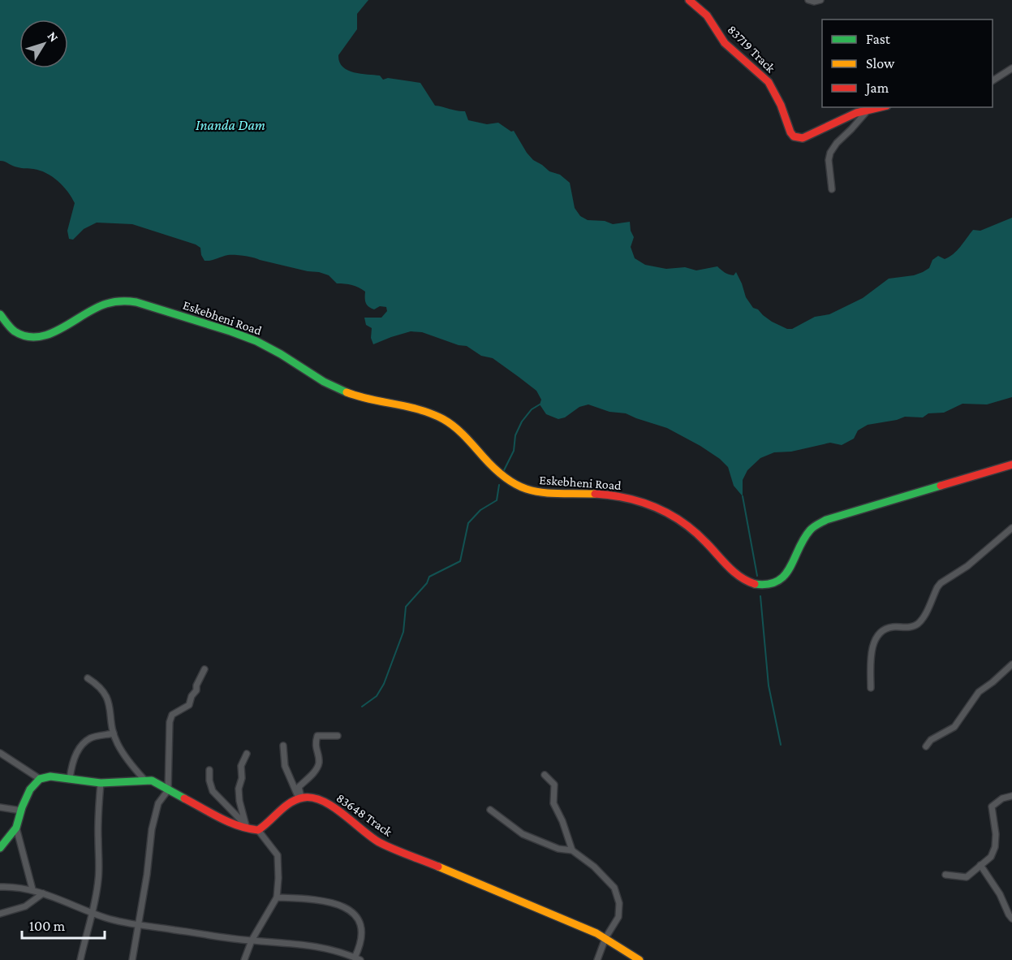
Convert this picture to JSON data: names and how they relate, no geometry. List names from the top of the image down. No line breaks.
{"streets":{"street":["83719 Track","Eskebheni Road","83648 Track"]},"water":["Inanda Dam"],"legend":["Fast","Slow","Jam"],"scale_bar":"100 m","north":"top right"}
